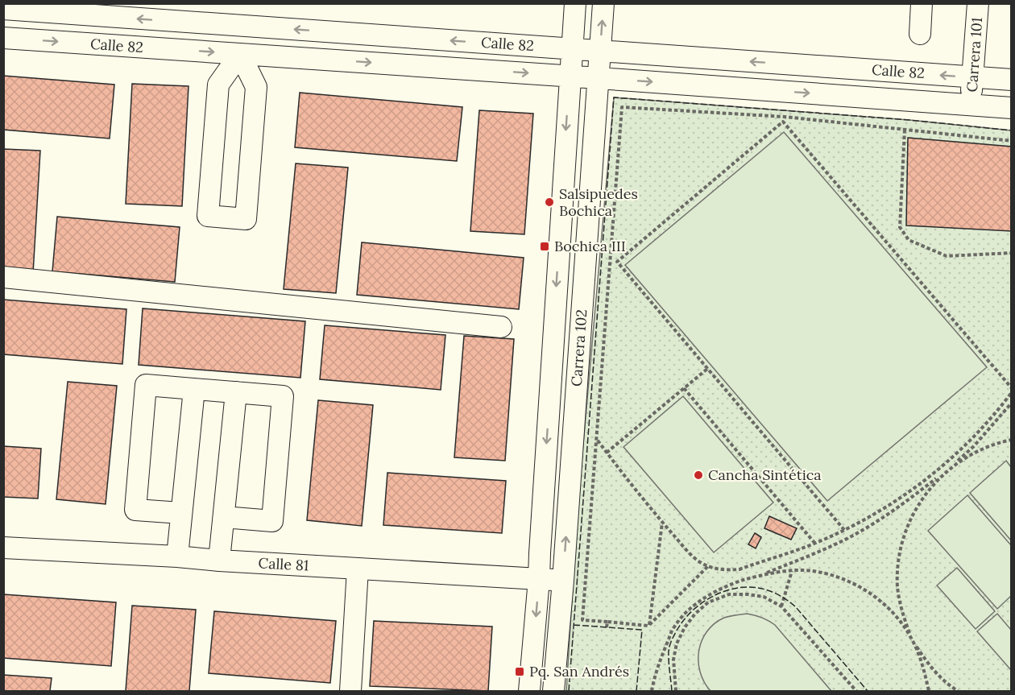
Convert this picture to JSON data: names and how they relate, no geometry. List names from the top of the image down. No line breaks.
{"streets":{"street":["Calle 82","Carrera 101","Carrera 102","Calle 81"]},"crossings":[["Calle 82","Carrera 101"],["Calle 82","Carrera 102"],["Carrera 102","Calle 81"]],"places":{"other":["Salsipuedes Bochica","Cancha Sintética"],"transit":["Bochica III","Pq. San Andrés"]}}
